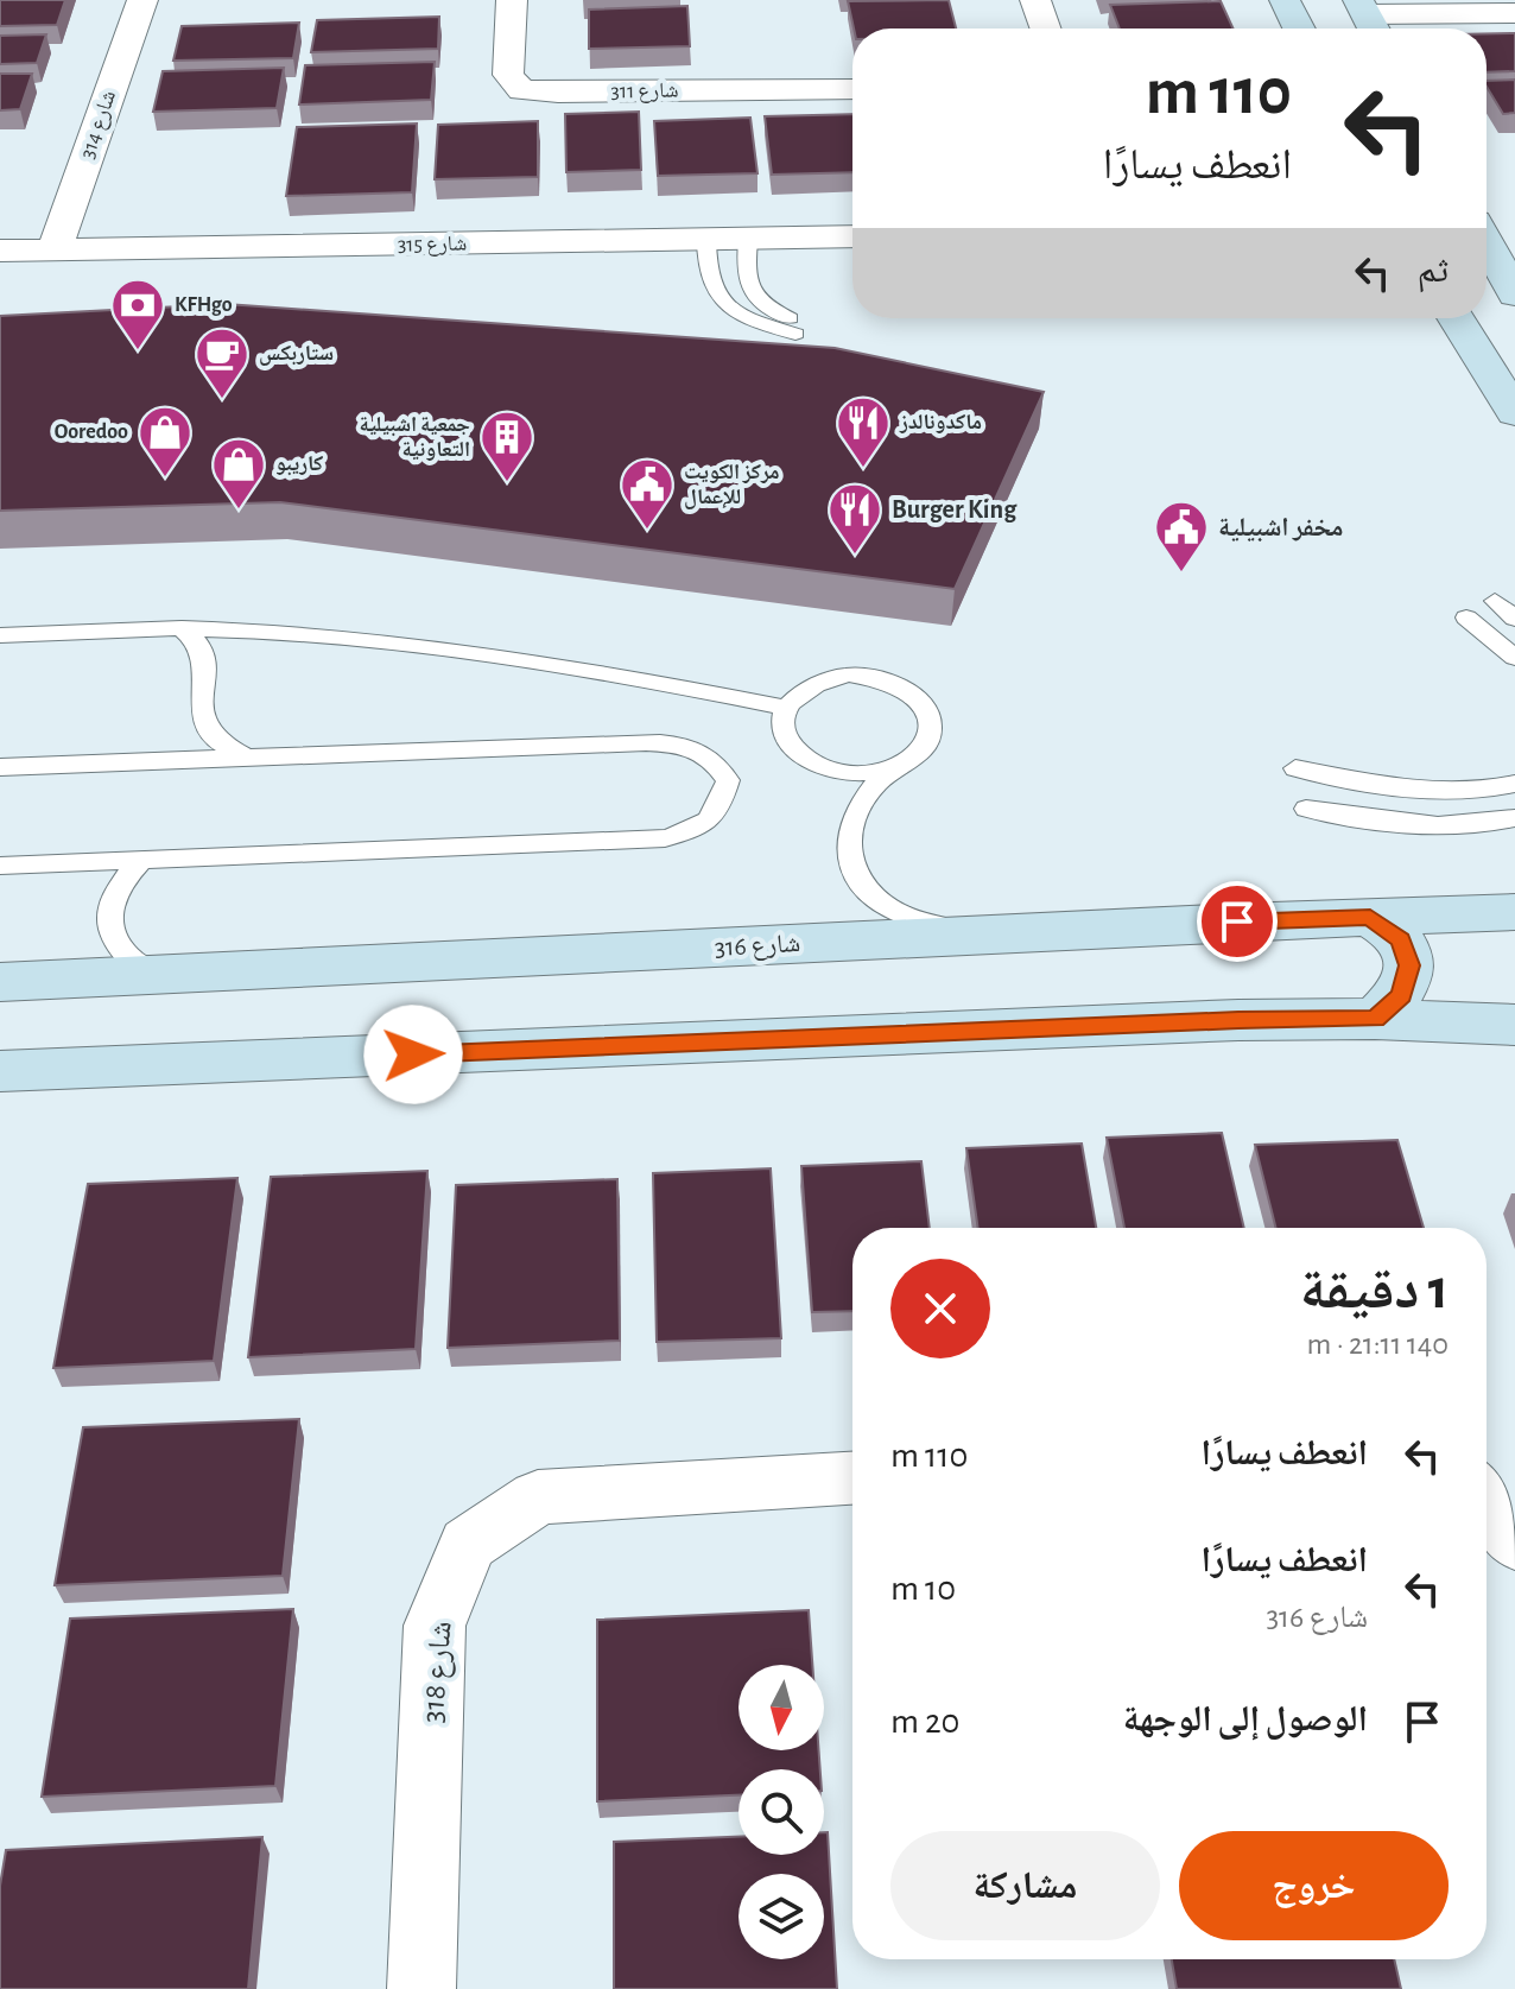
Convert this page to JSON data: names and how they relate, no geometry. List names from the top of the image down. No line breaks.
{"streets":{"street":["شارع 311","شارع 314","شارع 315","شارع 316","شارع 318"]},"crossings":[["شارع 314","شارع 315"]],"places":{"bank":["KFHgo"],"cafe":["ستاربكس"],"restaurant":["ماكدونالدز","Burger King"],"shop":["Ooredoo","كاريبو"],"building":["جمعية اشبيلية التعاونية"],"public building":["مركز الكويت للإعمال","مخفر اشبيلية"]},"north":"bottom","page":{"turn":["110 m","انعطف يسارًا"],"then":"ثم","heading":["1 دقيقة","140 m · 21:11"],"list":[{"name":"انعطف يسارًا","value":"110 m"},{"name":"انعطف يسارًا","note":"شارع 316","value":"10 m"},{"name":"الوصول إلى الوجهة","value":"20 m"}],"buttons":["خروج","مشاركة"]}}
